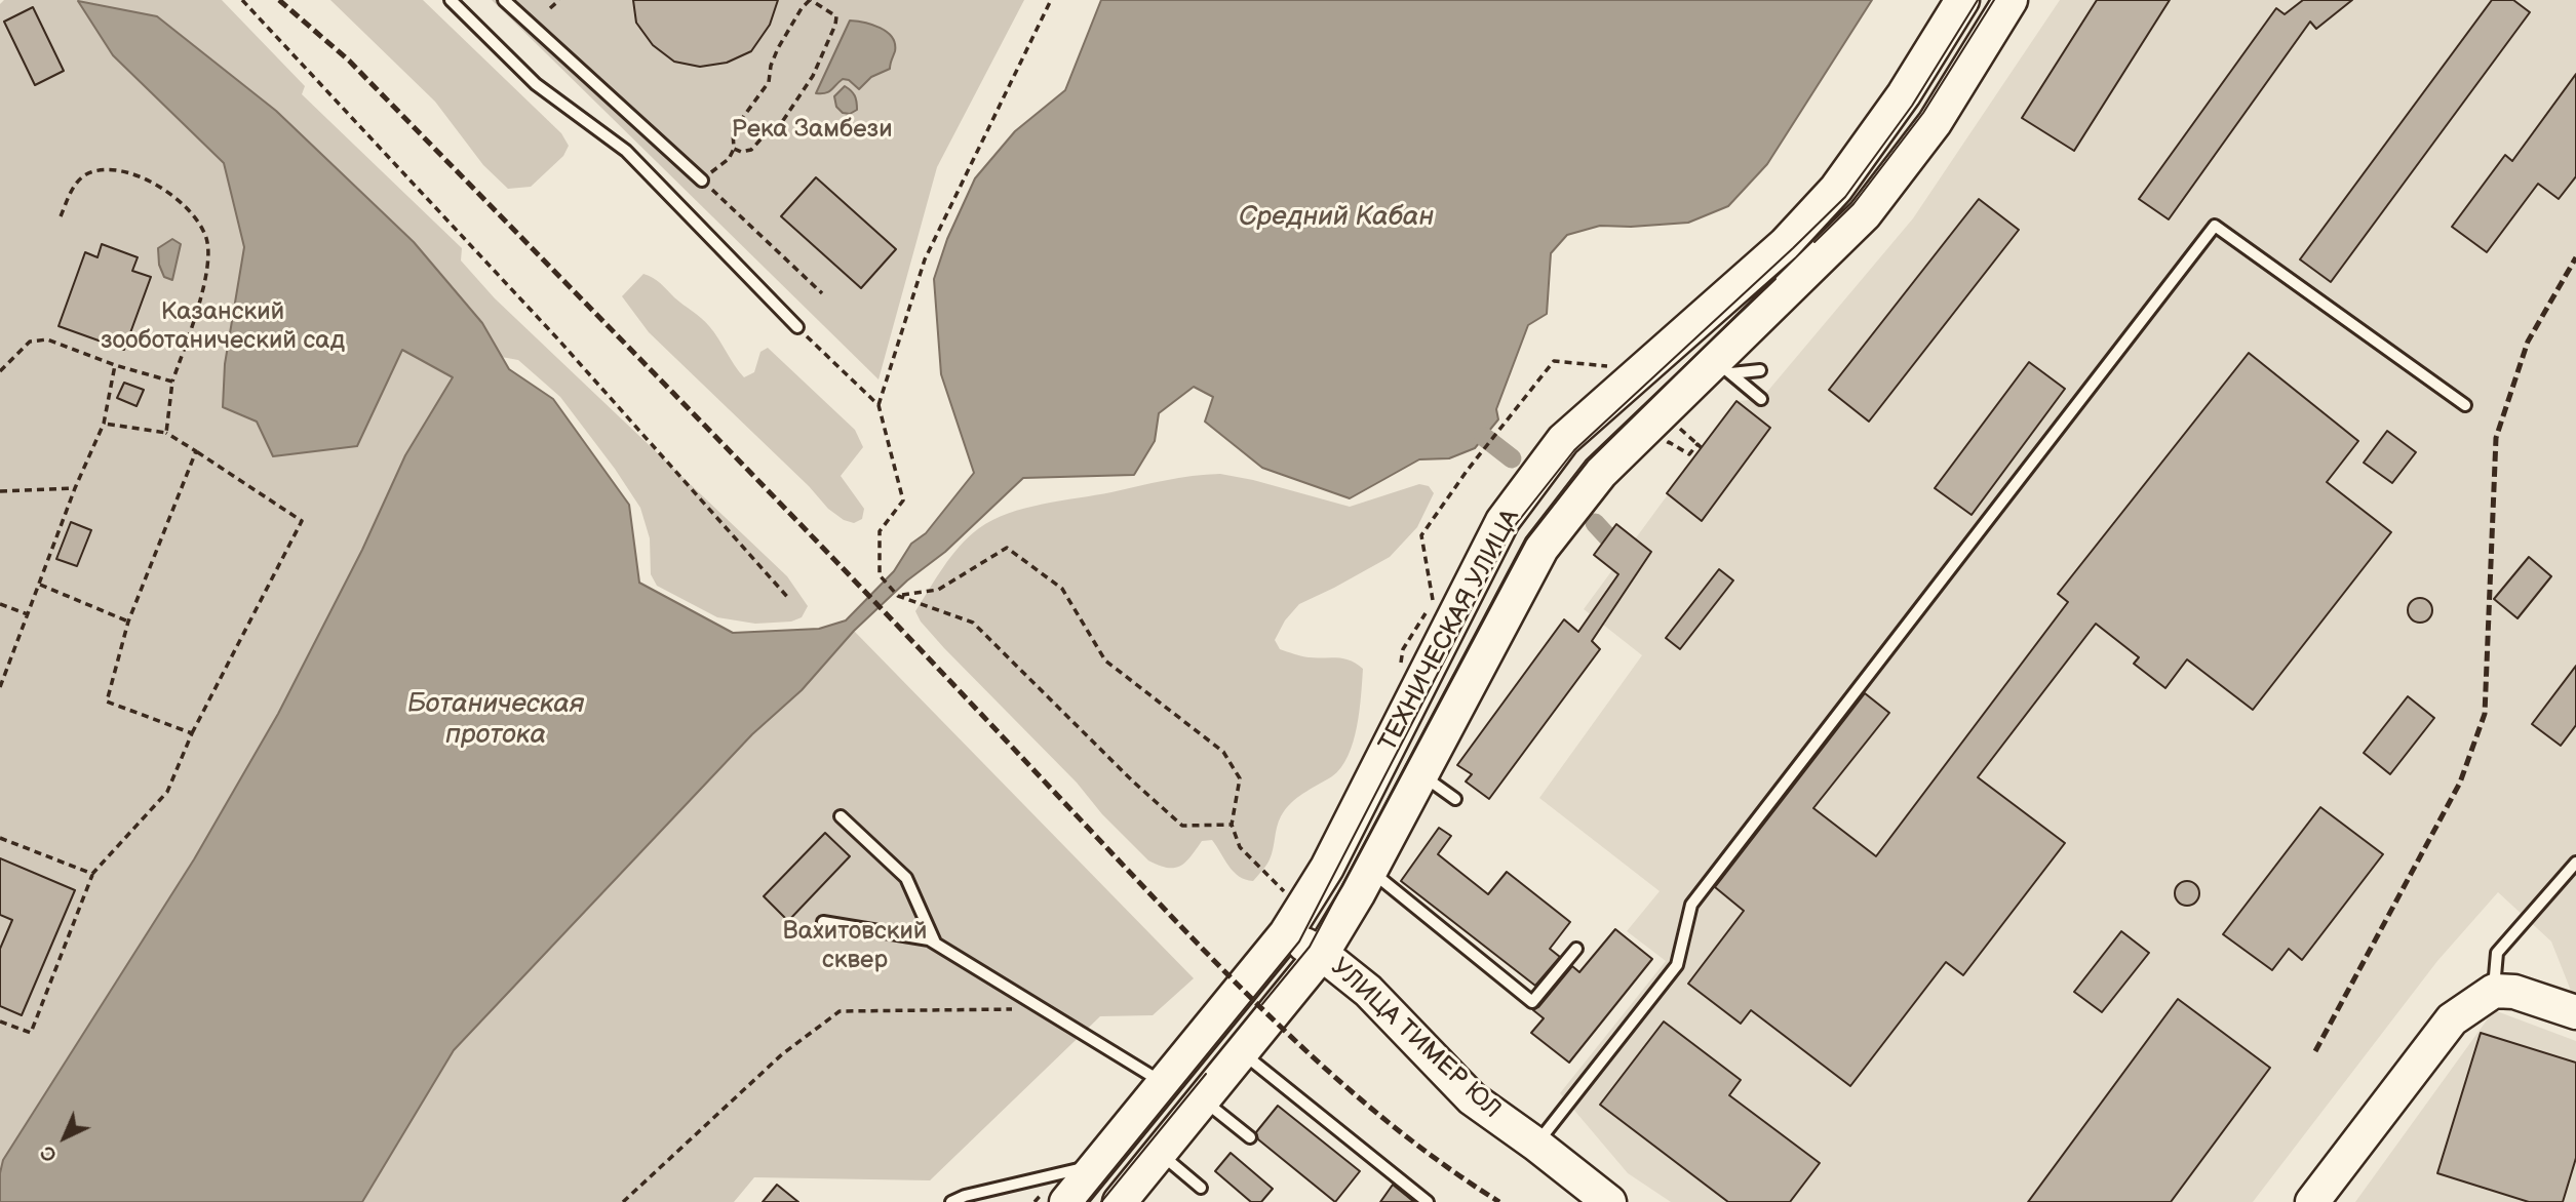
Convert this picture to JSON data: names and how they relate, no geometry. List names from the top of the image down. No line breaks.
{"streets":{"main road":["ТЕХНИЧЕСКАЯ УЛИЦА","УЛИЦА ТИМЕР ЮЛ"]},"crossings":[["ТЕХНИЧЕСКАЯ УЛИЦА","УЛИЦА ТИМЕР ЮЛ"]],"water":["Средний Кабан","Ботаническая протока"],"parks":["Река Замбези","Казанский зооботанический сад","Вахитовский сквер"],"north":"bottom left"}
